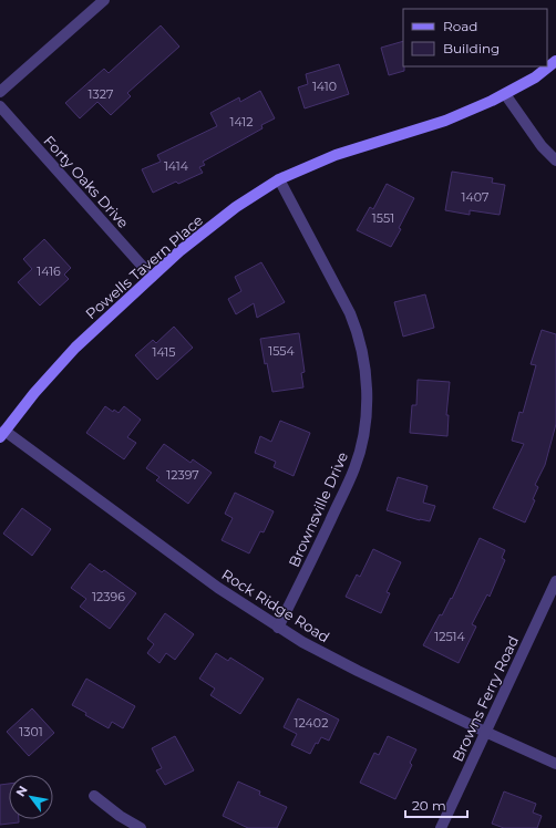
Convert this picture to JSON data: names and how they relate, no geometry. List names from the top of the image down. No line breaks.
{"streets":{"street":["Forty Oaks Drive","Powells Tavern Place","Brownsville Drive","Rock Ridge Road","Browns Ferry Road"]},"crossings":[["Forty Oaks Drive","Powells Tavern Place"],["Powells Tavern Place","Brownsville Drive"],["Powells Tavern Place","Rock Ridge Road"],["Brownsville Drive","Rock Ridge Road"],["Rock Ridge Road","Browns Ferry Road"]],"house_numbers":["1410","1327","1412","1414","1407","1551","1416","1554","1415","12397","12396","12514","12402","1301"],"legend":["Road","Building"],"scale_bar":"20 m","north":"top left"}
